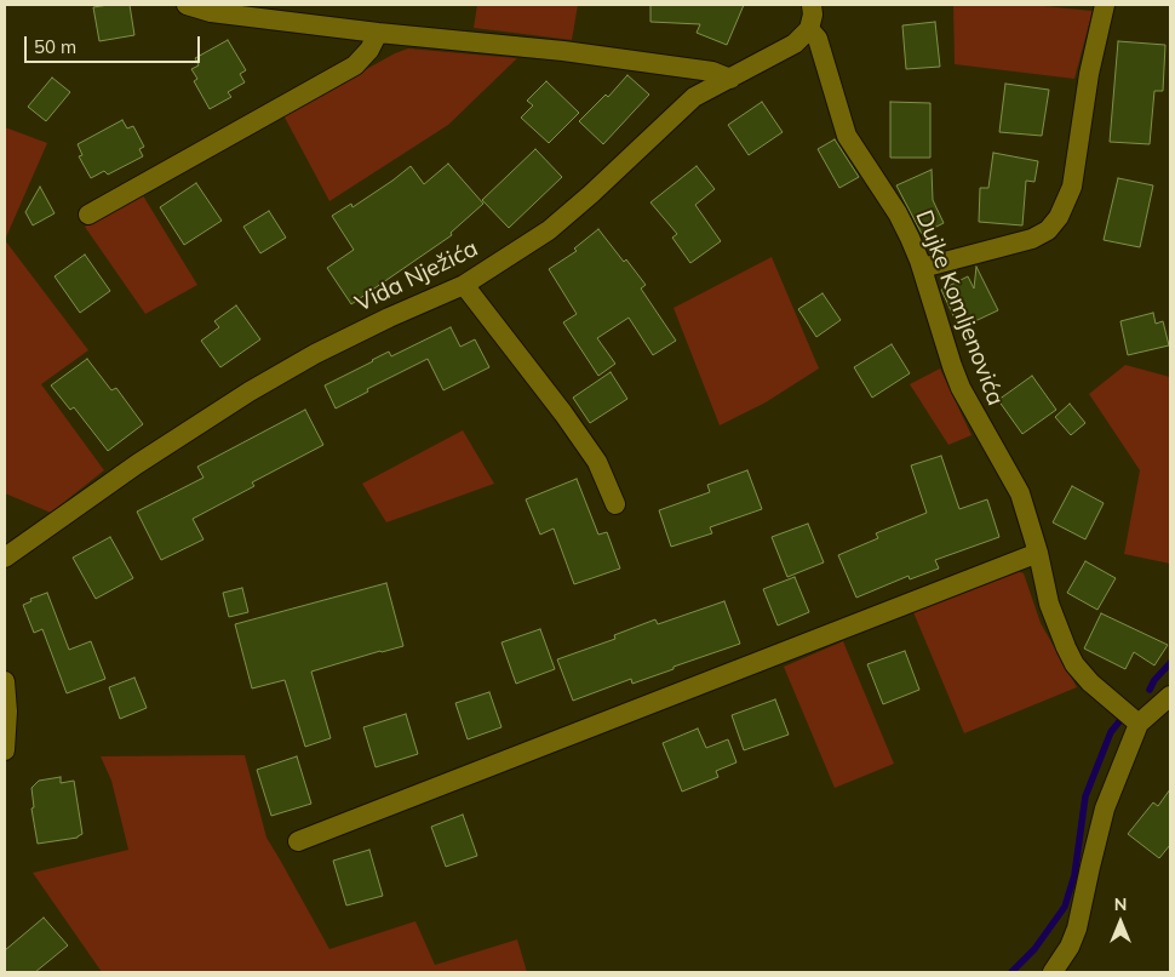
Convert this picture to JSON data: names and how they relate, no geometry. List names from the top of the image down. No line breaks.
{"streets":{"street":["Vida Nježića","Dujke Komljenovića"]},"crossings":[["Vida Nježića","Dujke Komljenovića"]],"scale_bar":"50 m","north":"top"}
